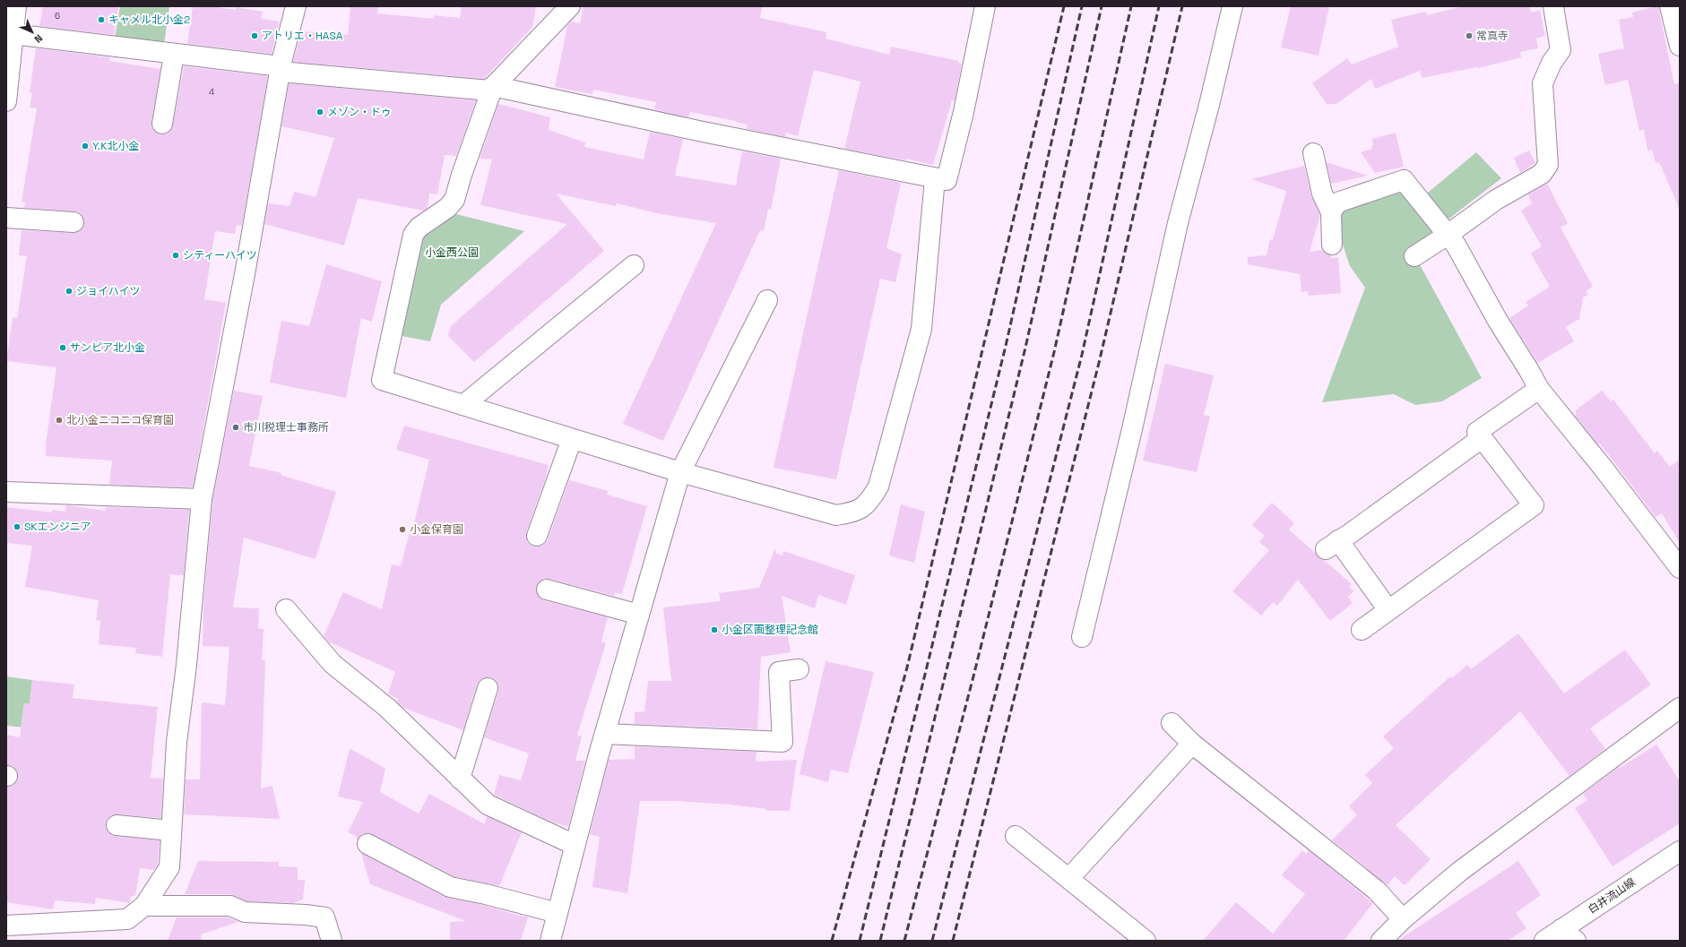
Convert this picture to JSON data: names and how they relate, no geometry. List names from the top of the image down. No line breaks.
{"streets":{"street":["白井流山線"]},"parks":["小金西公園"],"places":["キャメル北小金2","アトリエ・HASA","常真寺","メゾン・ドゥ","Y.K北小金","シティーハイツ","ジョイハイツ","サンピア北小金","北小金ニコニコ保育園","市川税理士事務所","SKエンジニア","小金保育園","小金区画整理記念館"],"house_numbers":["6","4"],"north":"bottom right"}
